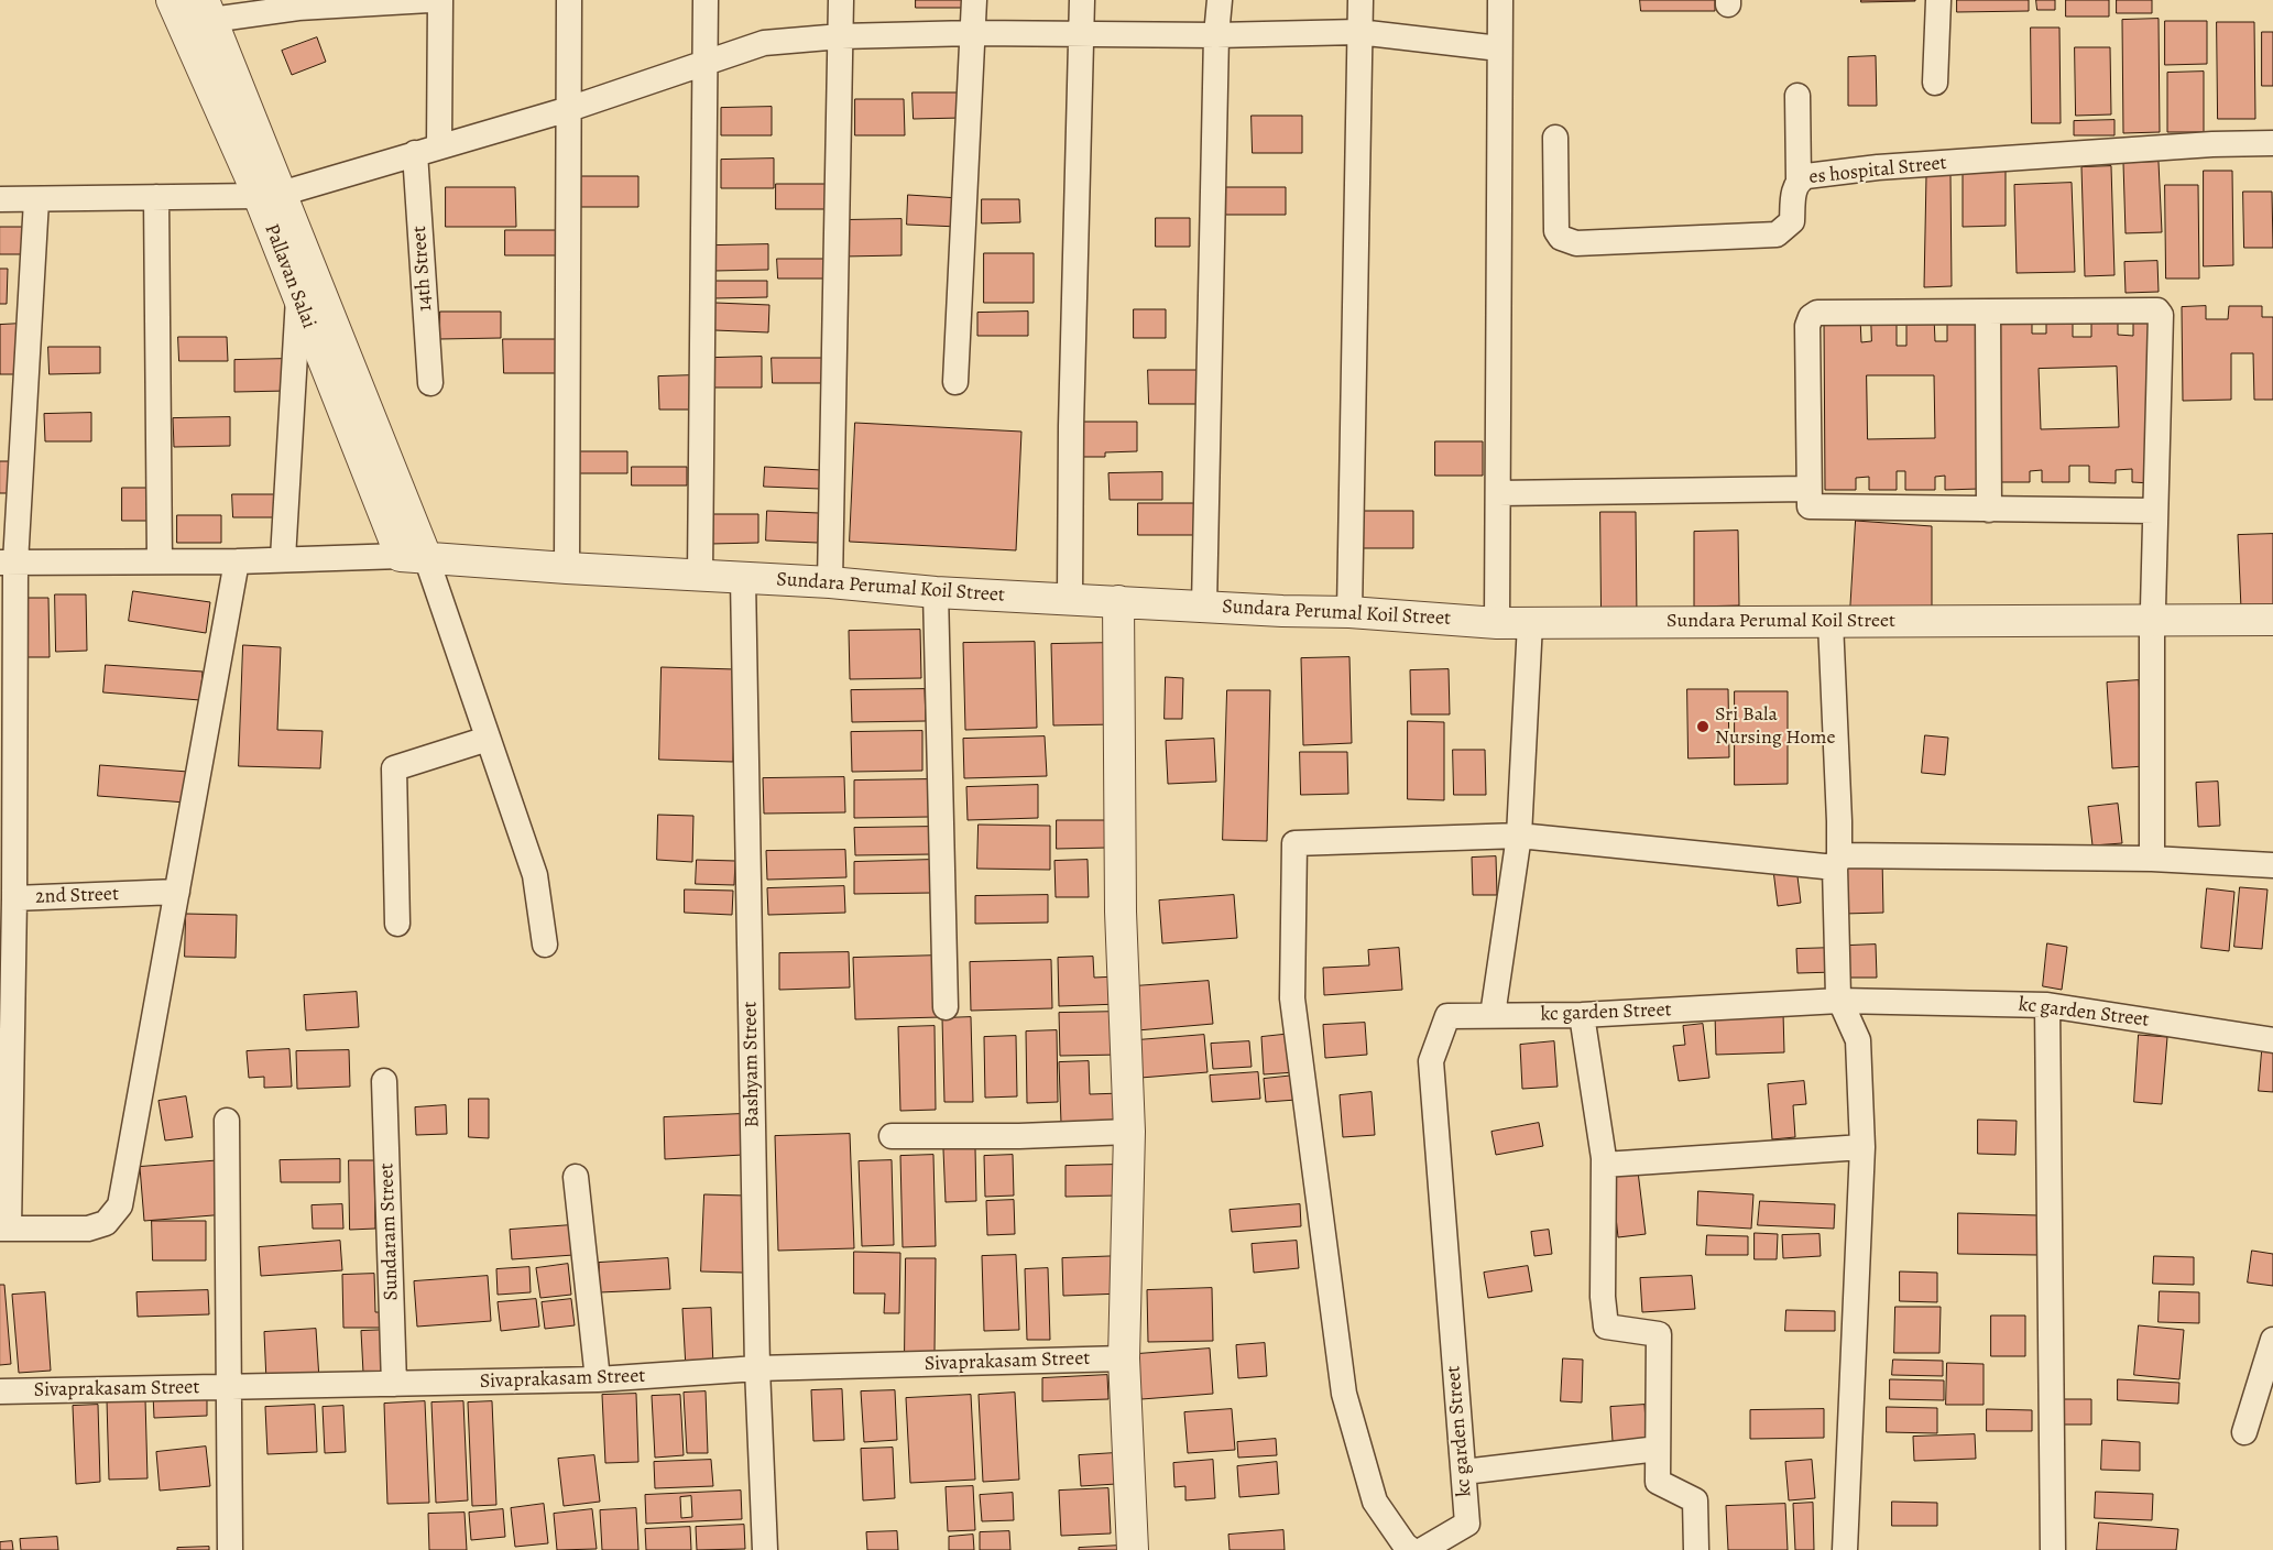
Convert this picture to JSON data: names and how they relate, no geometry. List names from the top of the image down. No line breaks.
{"streets":{"street":["es hospital Street","14th Street","Pallavan Salai","Sundara Perumal Koil Street","2nd Street","kc garden Street","Bashyam Street","Sundaram Street","Sivaprakasam Street"]},"crossings":[["Pallavan Salai","Sundara Perumal Koil Street"],["Sundara Perumal Koil Street","Bashyam Street"],["Bashyam Street","Sivaprakasam Street"],["Sundaram Street","Sivaprakasam Street"]],"places":["Sri Bala Nursing Home"]}
